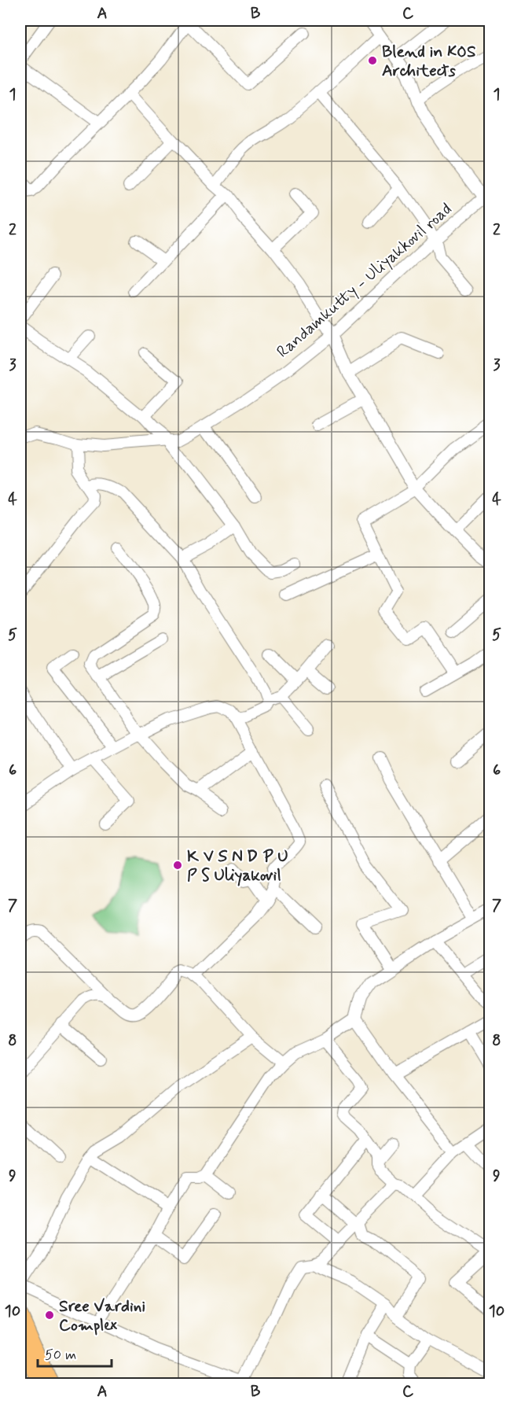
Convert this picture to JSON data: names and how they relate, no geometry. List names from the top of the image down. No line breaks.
{"streets":{"street":["Randamkutty - Uliyakkovil road"]},"places":["Blend in KOS Architects","K V S N D P U P S Uliyakovil","Sree Vardini Complex"],"scale_bar":"50 m","grid":{"columns":["A","B","C"],"rows":["1","2","3","4","5","6","7","8","9","10"]}}
